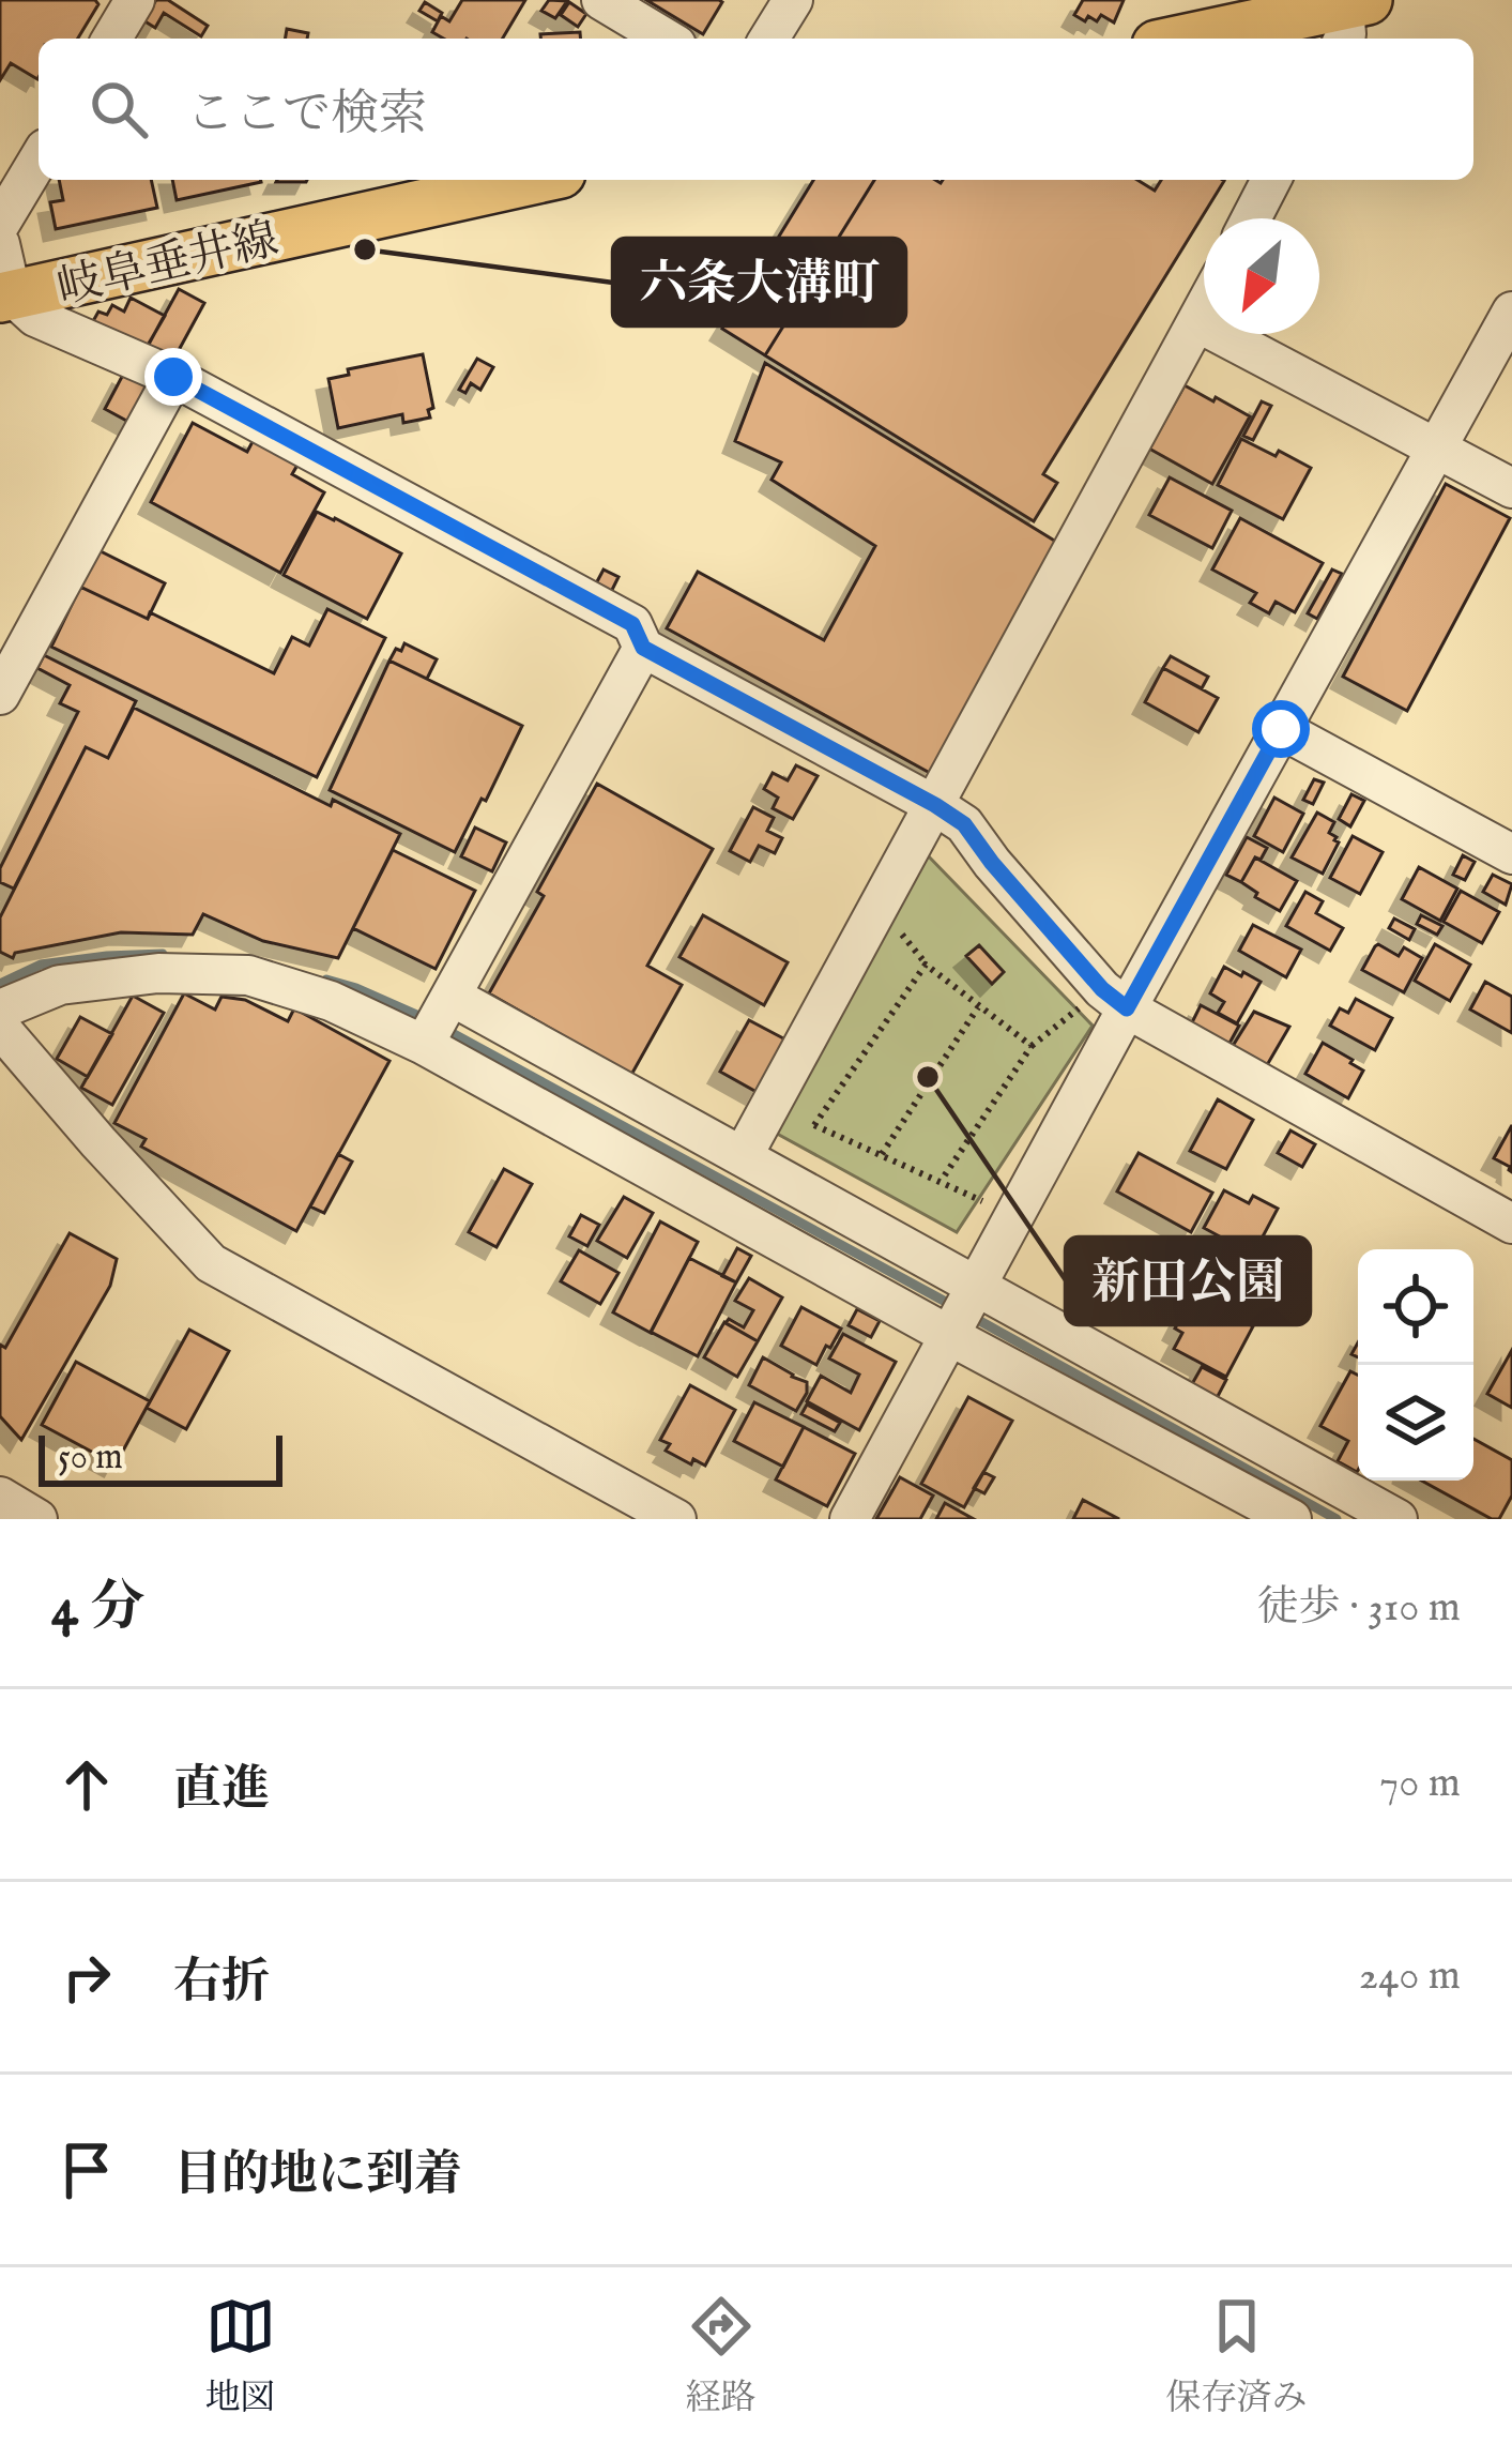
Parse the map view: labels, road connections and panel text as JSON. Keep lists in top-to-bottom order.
{
  "streets": {
    "main road": ["岐阜垂井線"]
  },
  "places": ["六条大溝町", "新田公園"],
  "scale_bar": "50 m",
  "north": "bottom left",
  "page": {
    "search": "ここで検索",
    "scale": "50 m",
    "heading": ["4 分", "徒歩 · 310 m"],
    "list": [
      ["直進", "70 m"],
      ["右折", "240 m"],
      "目的地に到着"
    ],
    "nav": ["地図", "経路", "保存済み"]
  }
}
